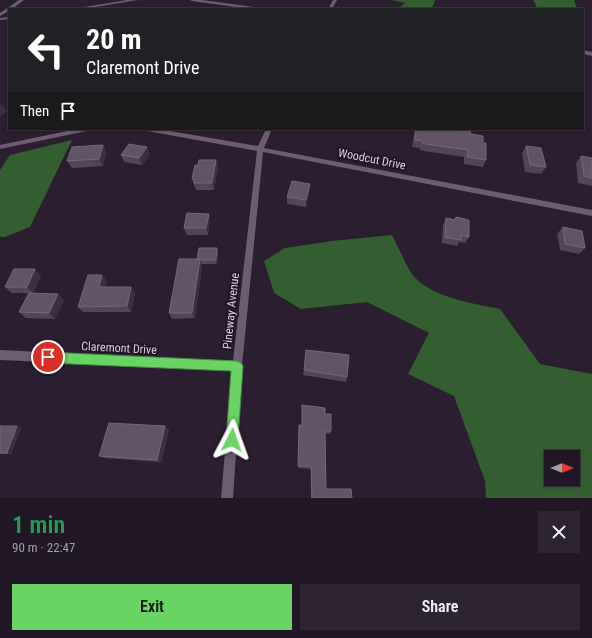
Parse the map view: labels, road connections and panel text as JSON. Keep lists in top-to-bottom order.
{
  "streets": {
    "street": ["Woodcut Drive", "Pineway Avenue", "Claremont Drive"]
  },
  "crossings": [
    ["Woodcut Drive", "Pineway Avenue"],
    ["Pineway Avenue", "Claremont Drive"]
  ],
  "north": "right",
  "page": {
    "turn": ["20 m", "Claremont Drive"],
    "then": "Then",
    "heading": ["1 min", "90 m · 22:47"],
    "buttons": ["Exit", "Share"]
  }
}
